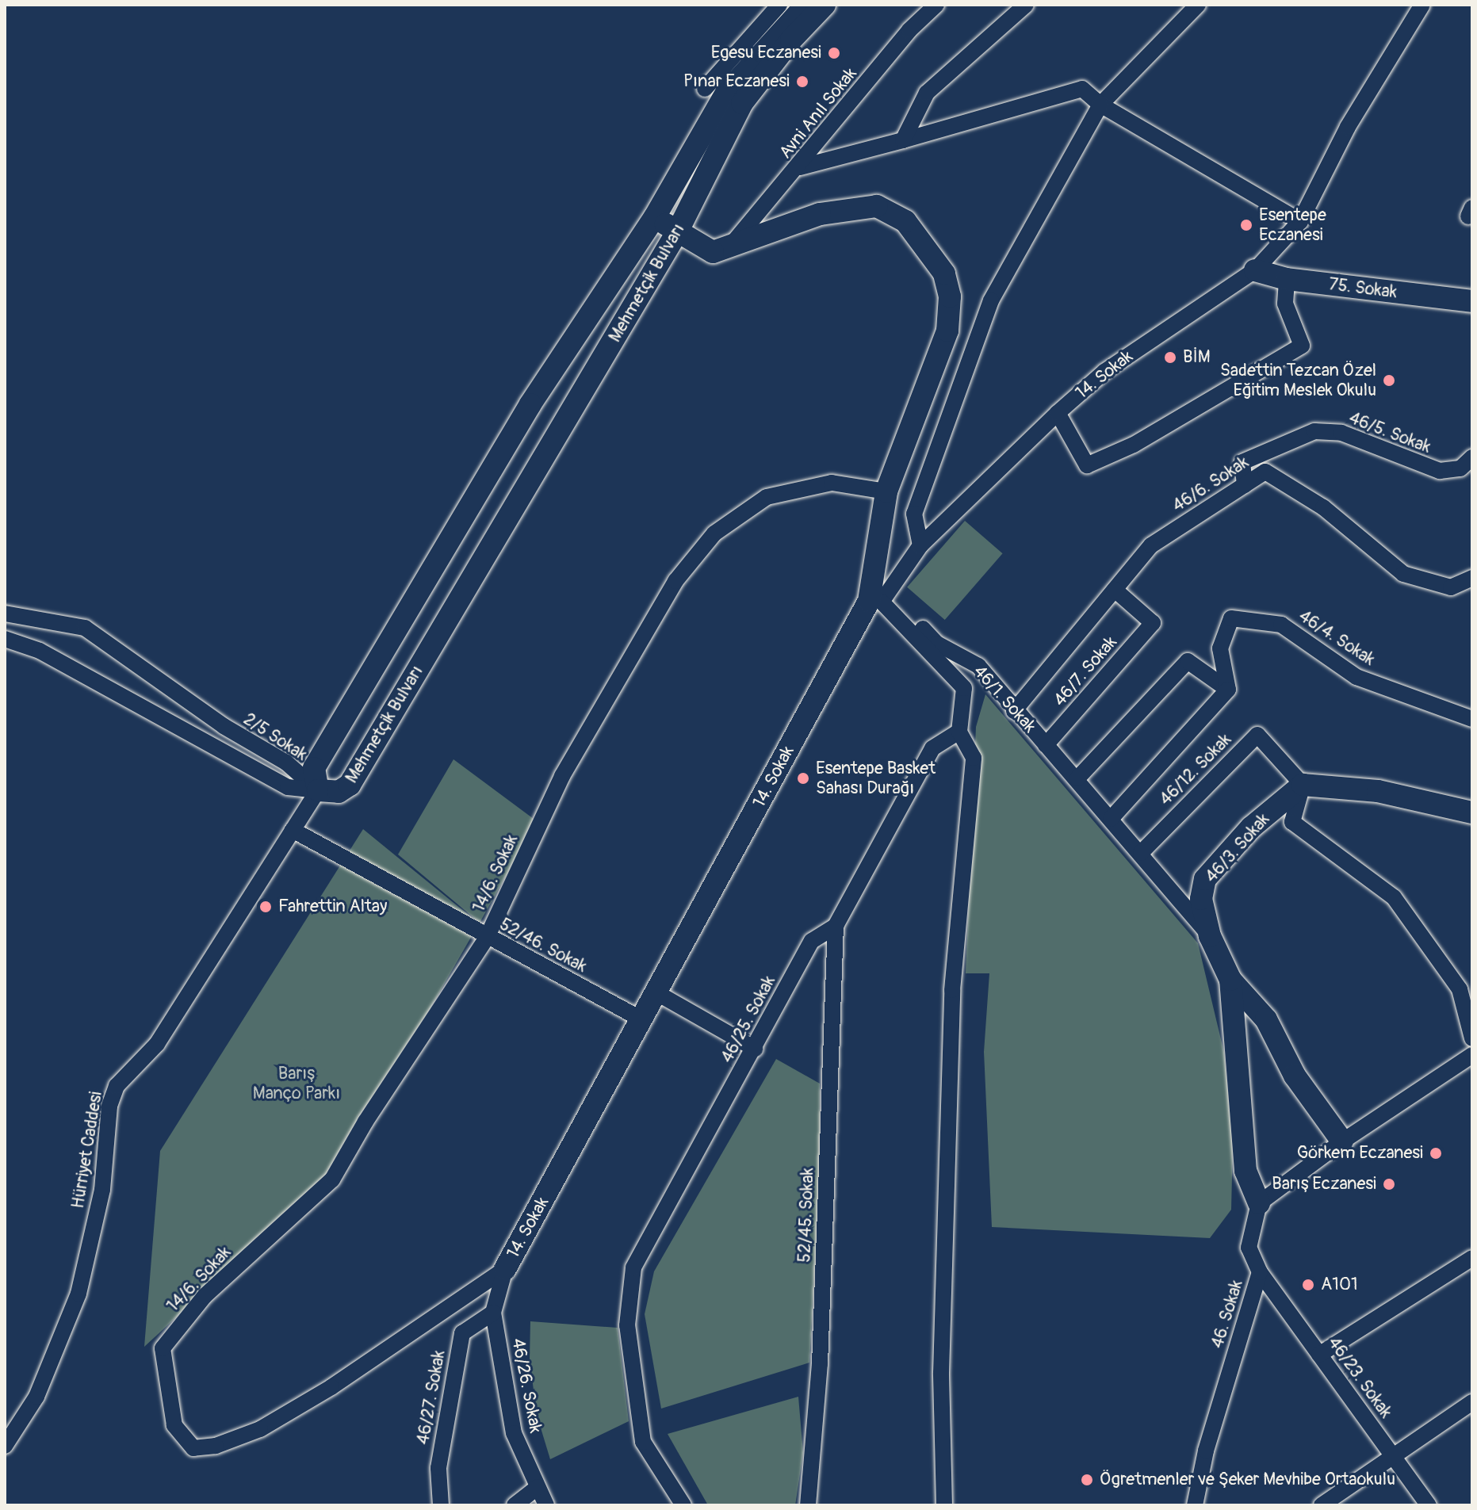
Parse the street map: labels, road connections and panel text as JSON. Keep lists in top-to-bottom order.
{
  "streets": {
    "street": [
      "Avni Anıl Sokak",
      "Mehmetçik Bulvarı",
      "75. Sokak",
      "14. Sokak",
      "46/5. Sokak",
      "46/6. Sokak",
      "46/4. Sokak",
      "46/7. Sokak",
      "46/1. Sokak",
      "2/5 Sokak",
      "46/12. Sokak",
      "46/3. Sokak",
      "14/6. Sokak",
      "52/46. Sokak",
      "46/25. Sokak",
      "Hürriyet Caddesi",
      "52/45. Sokak",
      "46. Sokak",
      "46/23. Sokak",
      "46/26. Sokak",
      "46/27. Sokak"
    ]
  },
  "crossings": [
    ["Mehmetçik Bulvarı", "2/5 Sokak"],
    ["Mehmetçik Bulvarı", "Hürriyet Caddesi"],
    ["75. Sokak", "14. Sokak"],
    ["14. Sokak", "46/1. Sokak"],
    ["14. Sokak", "14/6. Sokak"],
    ["14. Sokak", "52/46. Sokak"],
    ["14. Sokak", "46/26. Sokak"],
    ["46/5. Sokak", "46/6. Sokak"],
    ["46/6. Sokak", "46/7. Sokak"],
    ["46/6. Sokak", "46/1. Sokak"],
    ["46/7. Sokak", "46/1. Sokak"],
    ["46/1. Sokak", "46/12. Sokak"],
    ["46/1. Sokak", "46/3. Sokak"],
    ["2/5 Sokak", "Hürriyet Caddesi"],
    ["46/12. Sokak", "46/3. Sokak"],
    ["46/3. Sokak", "46. Sokak"],
    ["14/6. Sokak", "52/46. Sokak"],
    ["52/46. Sokak", "Hürriyet Caddesi"],
    ["46/25. Sokak", "52/45. Sokak"],
    ["46. Sokak", "46/23. Sokak"],
    ["46/26. Sokak", "46/27. Sokak"]
  ],
  "parks": ["Barış Manço Parkı"],
  "places": [
    "Egesu Eczanesi",
    "Pınar Eczanesi",
    "Esentepe Eczanesi",
    "BİM",
    "Sadettin Tezcan Özel Eğitim Meslek Okulu",
    "Esentepe Basket Sahası Durağı",
    "Fahrettin Altay",
    "Görkem Eczanesi",
    "Barış Eczanesi",
    "A101",
    "Ögretmenler ve Şeker Mevhibe Ortaokulu"
  ]
}
